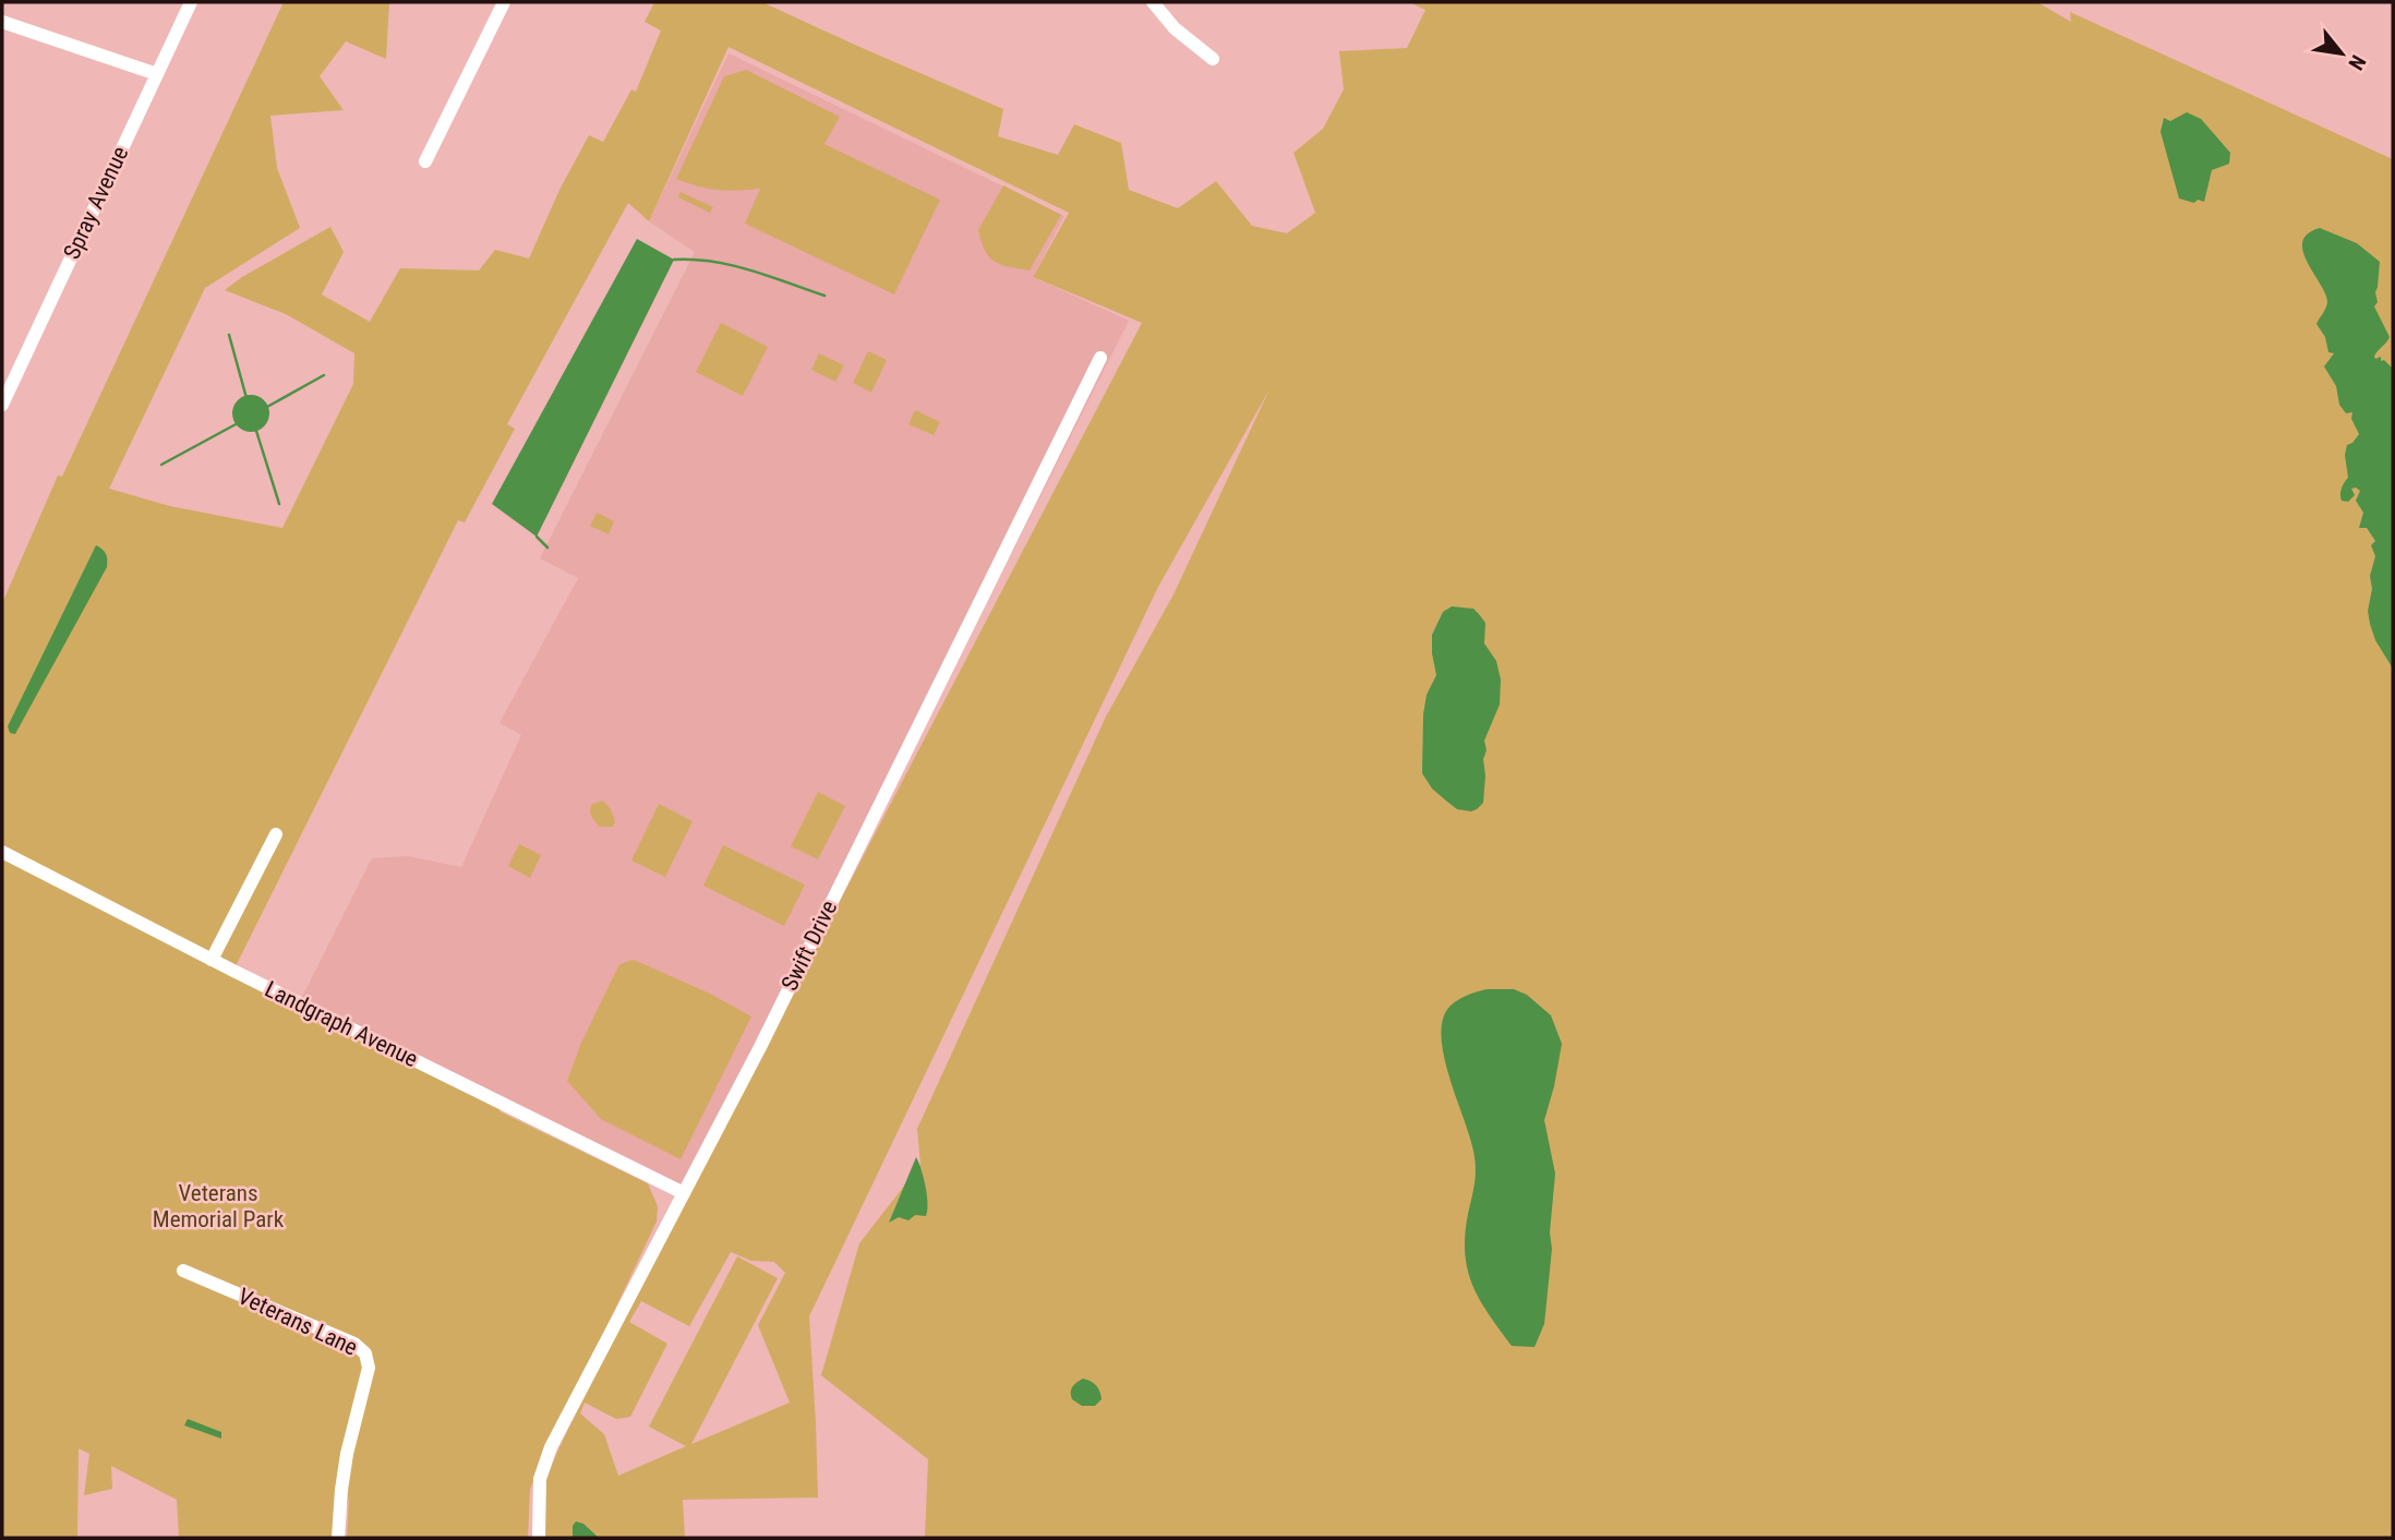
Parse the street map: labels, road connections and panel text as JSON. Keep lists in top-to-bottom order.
{
  "streets": {
    "street": [
      "Spray Avenue",
      "Swift Drive",
      "Landgraph Avenue",
      "Veterans Lane"
    ]
  },
  "crossings": [
    ["Swift Drive", "Landgraph Avenue"]
  ],
  "parks": ["Veterans Memorial Park"],
  "north": "bottom right"
}
